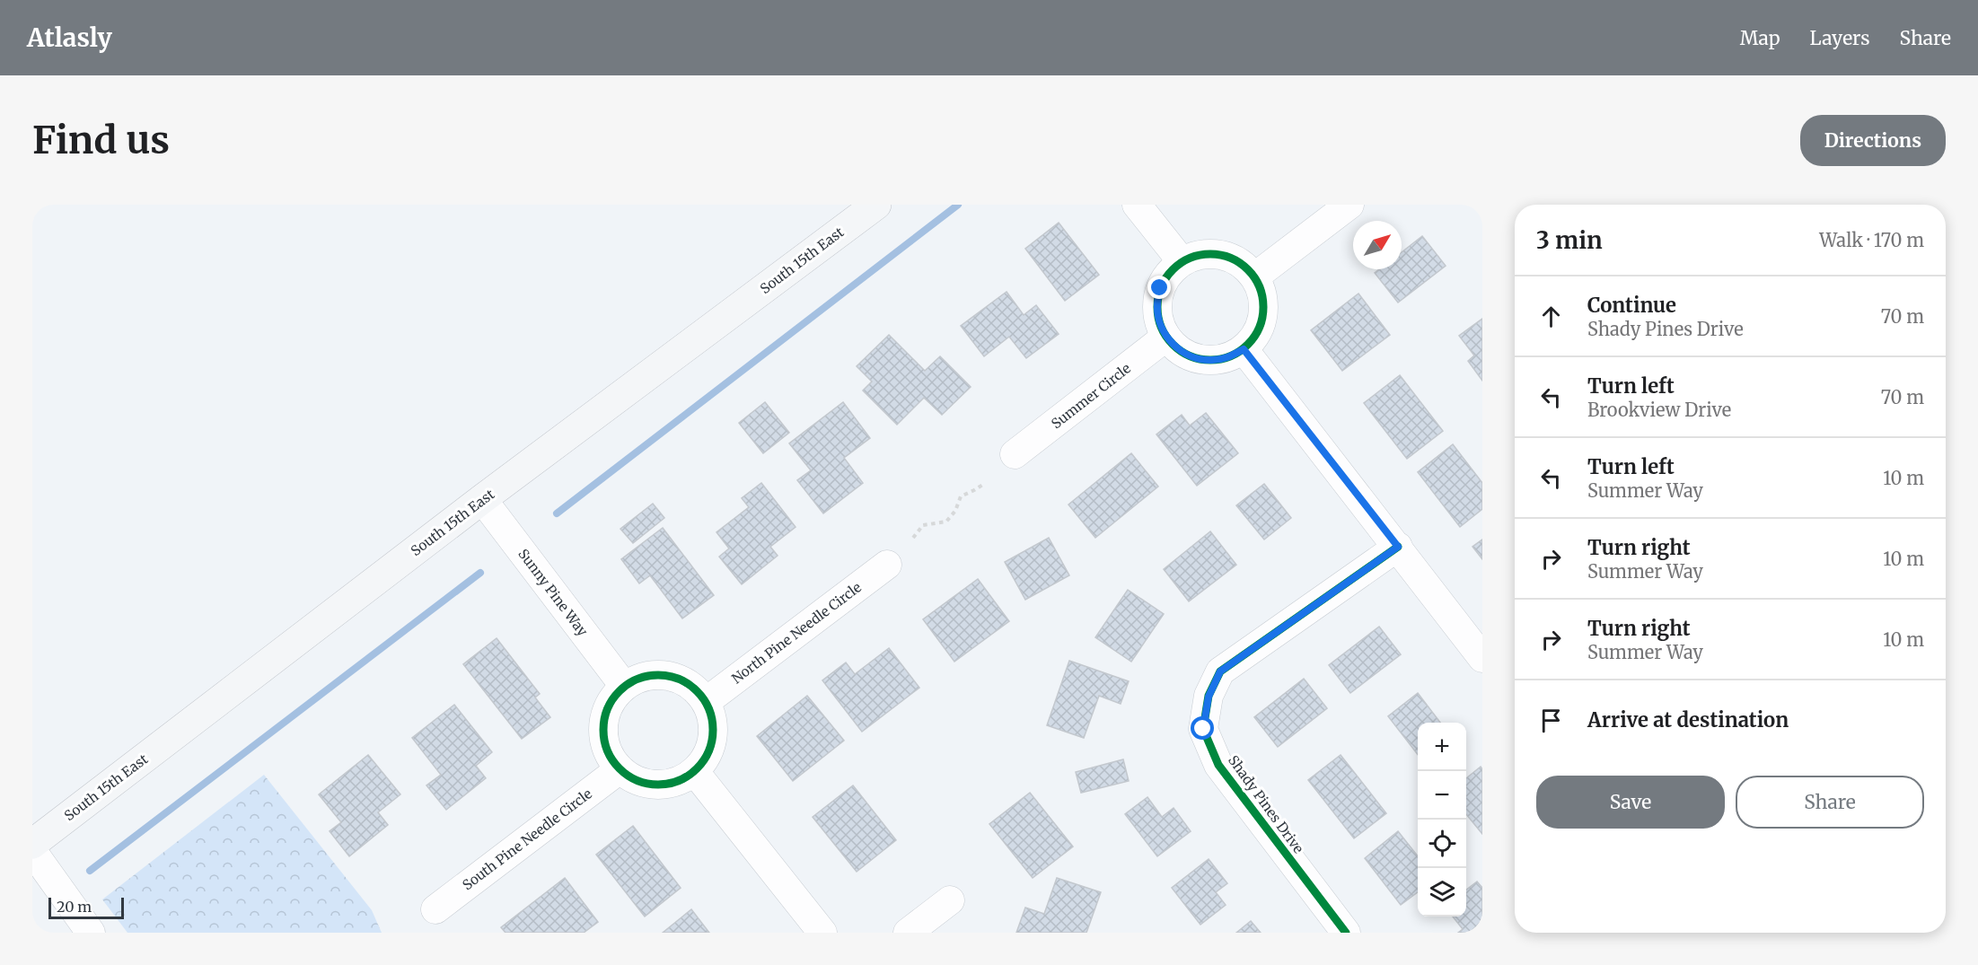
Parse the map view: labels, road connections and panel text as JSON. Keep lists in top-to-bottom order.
{
  "streets": {
    "main road": ["South 15th East"],
    "street": [
      "Summer Circle",
      "Sunny Pine Way",
      "North Pine Needle Circle",
      "Shady Pines Drive",
      "South Pine Needle Circle"
    ]
  },
  "crossings": [
    ["South 15th East", "Sunny Pine Way"],
    ["Sunny Pine Way", "North Pine Needle Circle"],
    ["Sunny Pine Way", "South Pine Needle Circle"],
    ["North Pine Needle Circle", "South Pine Needle Circle"]
  ],
  "scale_bar": "20 m",
  "north": "top right",
  "page": {
    "header": "Atlasly",
    "nav": ["Map", "Layers", "Share"],
    "buttons": [
      "Directions",
      ["Save", "Share"]
    ],
    "title": "Find us",
    "heading": ["3 min", "Walk · 170 m"],
    "list": [
      ["Continue", "Shady Pines Drive", "70 m"],
      ["Turn left", "Brookview Drive", "70 m"],
      ["Turn left", "Summer Way", "10 m"],
      ["Turn right", "Summer Way", "10 m"],
      ["Turn right", "Summer Way", "10 m"],
      "Arrive at destination"
    ],
    "map_buttons": ["+", "−"],
    "scale": "20 m"
  }
}
